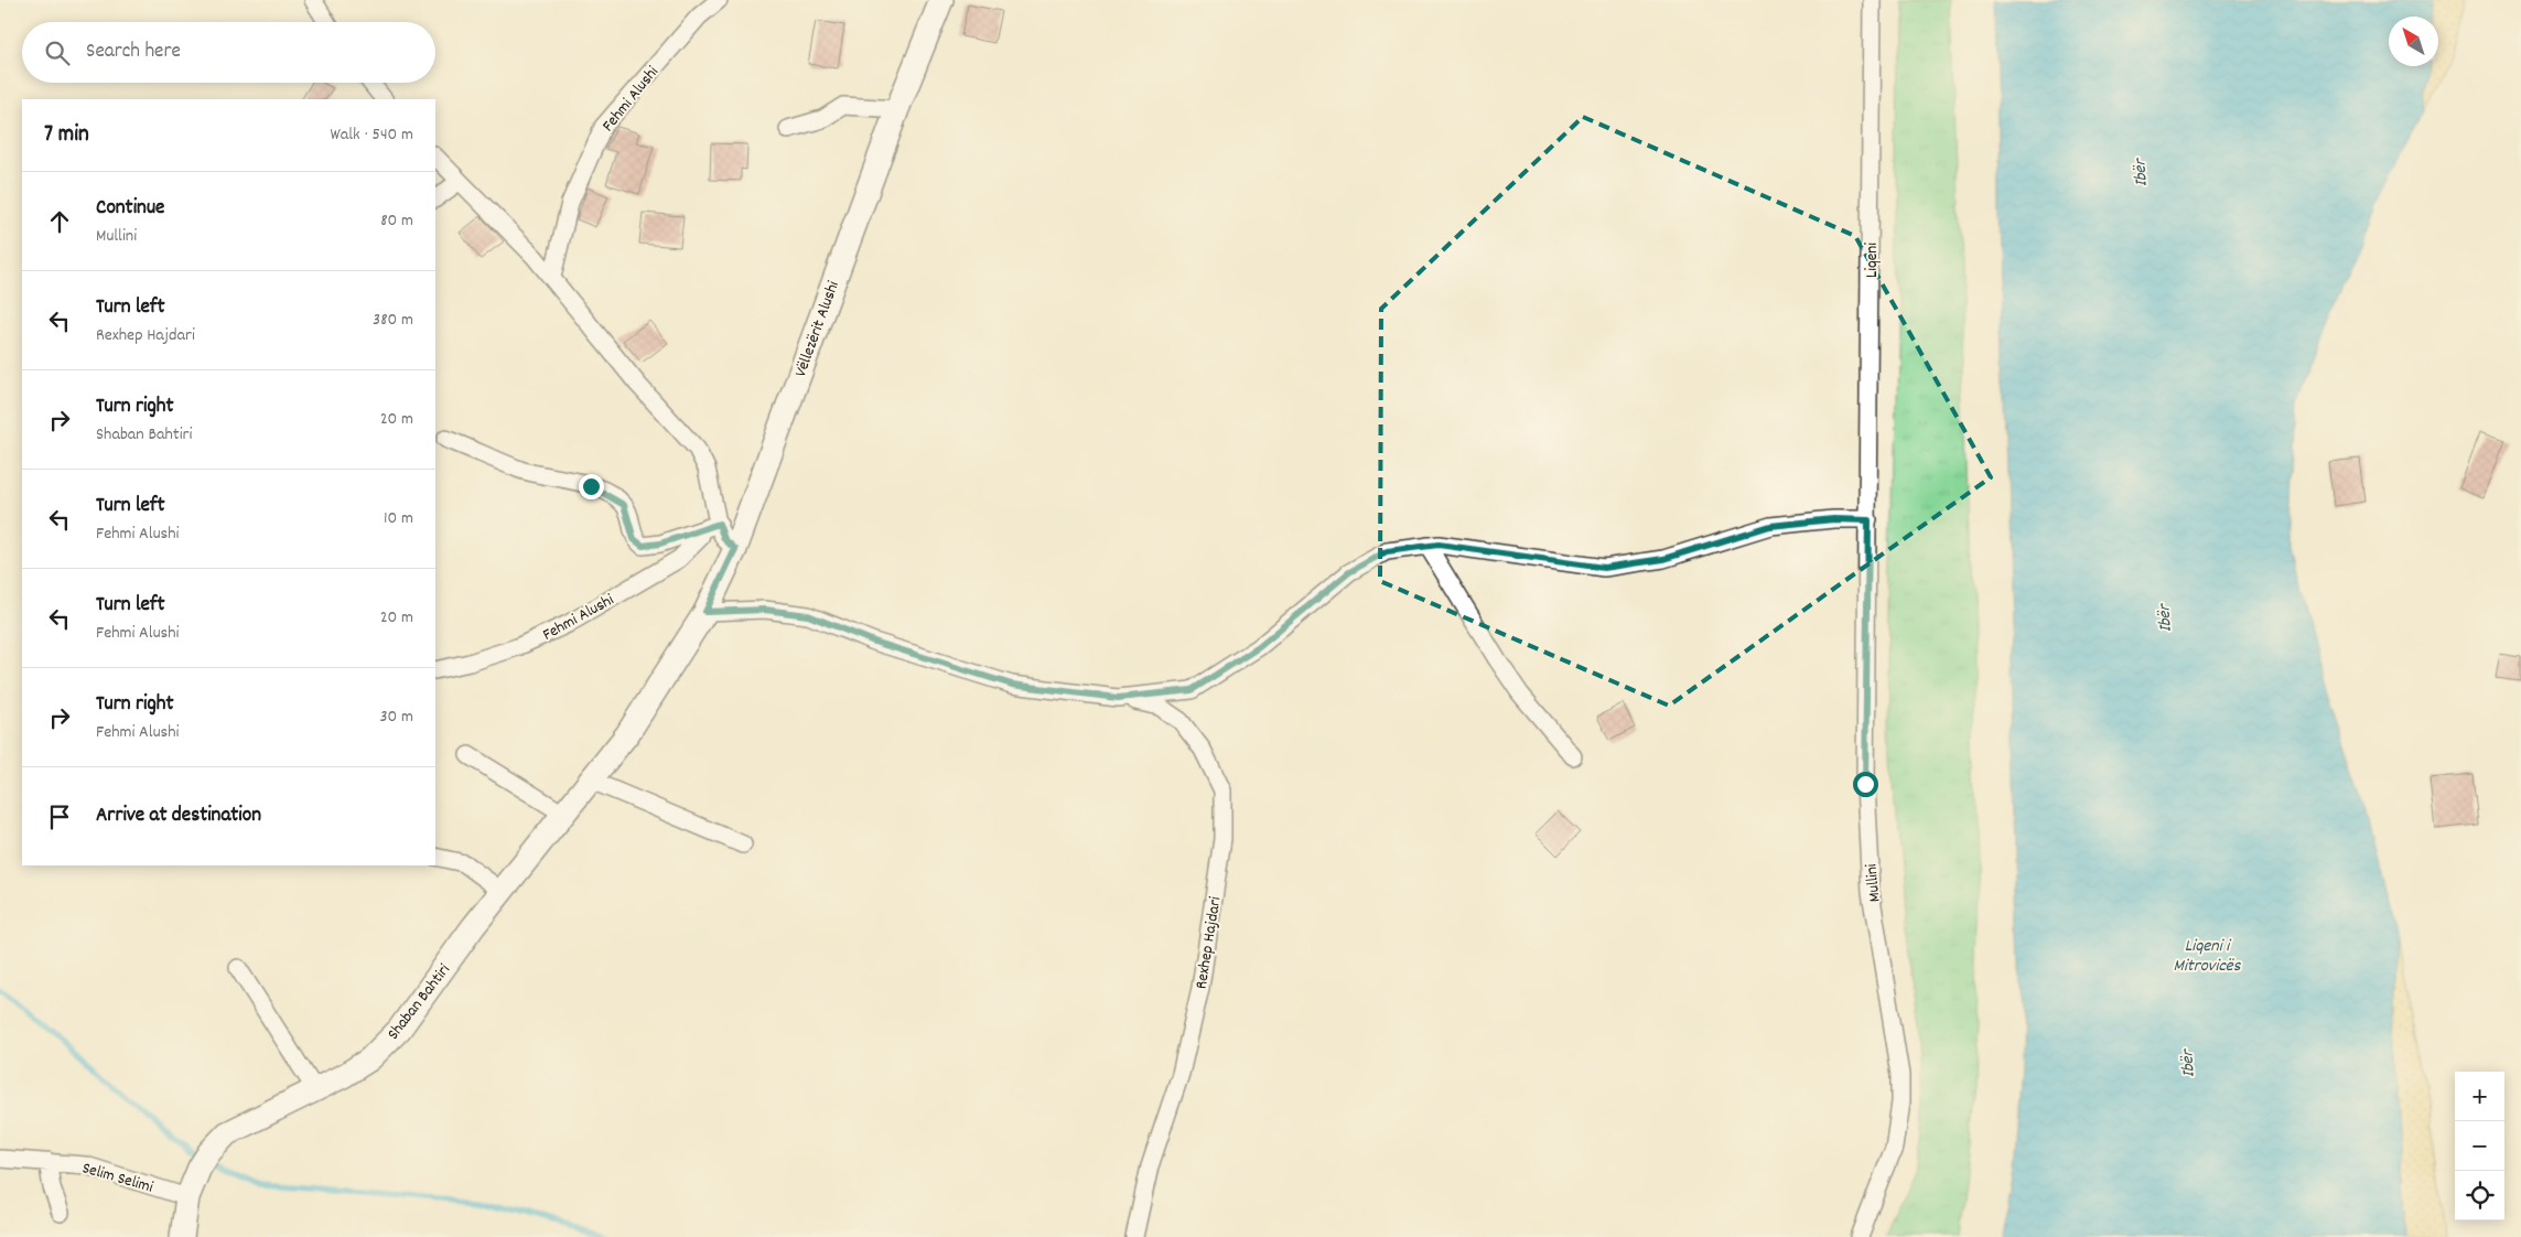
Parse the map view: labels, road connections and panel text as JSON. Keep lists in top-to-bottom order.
{
  "streets": {
    "main road": ["Vëllezërit Alushi", "Shaban Bahtiri"],
    "street": [
      "Fehmi Alushi",
      "Liqeni",
      "Mullini",
      "Rexhep Hajdari",
      "Selim Selimi"
    ]
  },
  "crossings": [
    ["Liqeni", "Mullini"],
    ["Liqeni", "Rexhep Hajdari"],
    ["Vëllezërit Alushi", "Shaban Bahtiri"],
    ["Mullini", "Rexhep Hajdari"],
    ["Rexhep Hajdari", "Shaban Bahtiri"],
    ["Shaban Bahtiri", "Selim Selimi"]
  ],
  "water": ["Ibër", "Liqeni i Mitrovicës"],
  "north": "top left",
  "page": {
    "search": "Search here",
    "heading": ["7 min", "Walk · 540 m"],
    "list": [
      ["Continue", "Mullini", "80 m"],
      ["Turn left", "Rexhep Hajdari", "380 m"],
      ["Turn right", "Shaban Bahtiri", "20 m"],
      ["Turn left", "Fehmi Alushi", "10 m"],
      ["Turn left", "Fehmi Alushi", "20 m"],
      ["Turn right", "Fehmi Alushi", "30 m"],
      "Arrive at destination"
    ],
    "map_buttons": ["+", "−"]
  }
}
